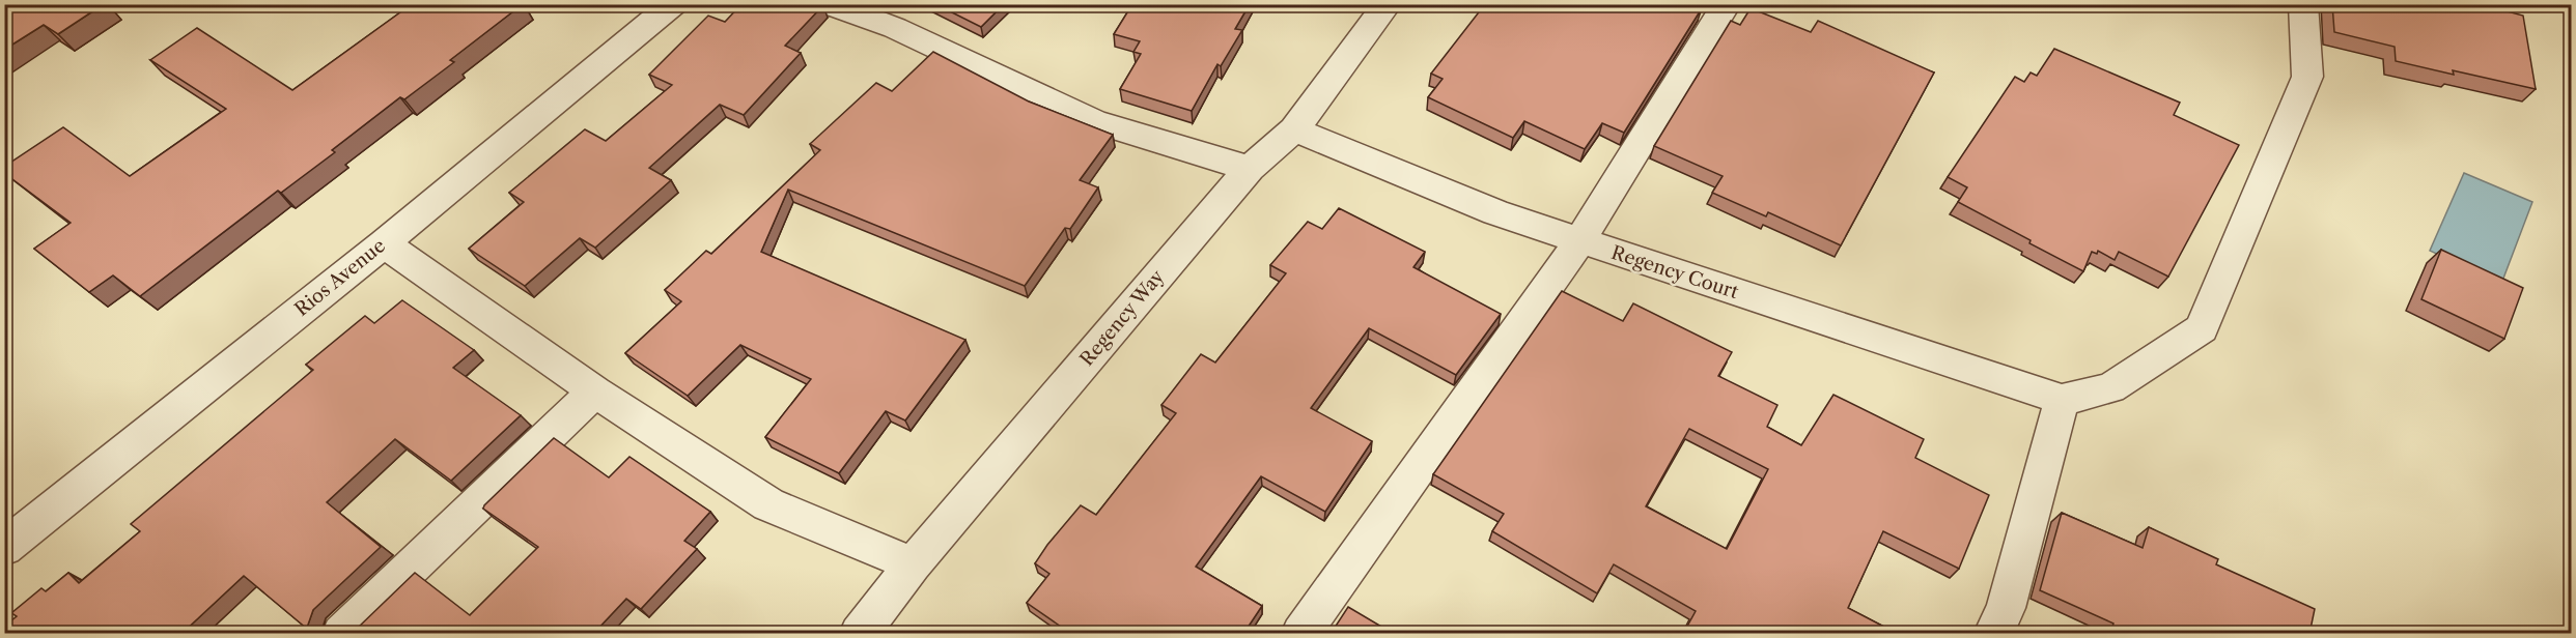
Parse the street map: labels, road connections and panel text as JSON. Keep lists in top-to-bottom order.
{
  "streets": {
    "street": ["Regency Court", "Rios Avenue", "Regency Way"]
  },
  "crossings": [
    ["Regency Court", "Regency Way"]
  ]
}
